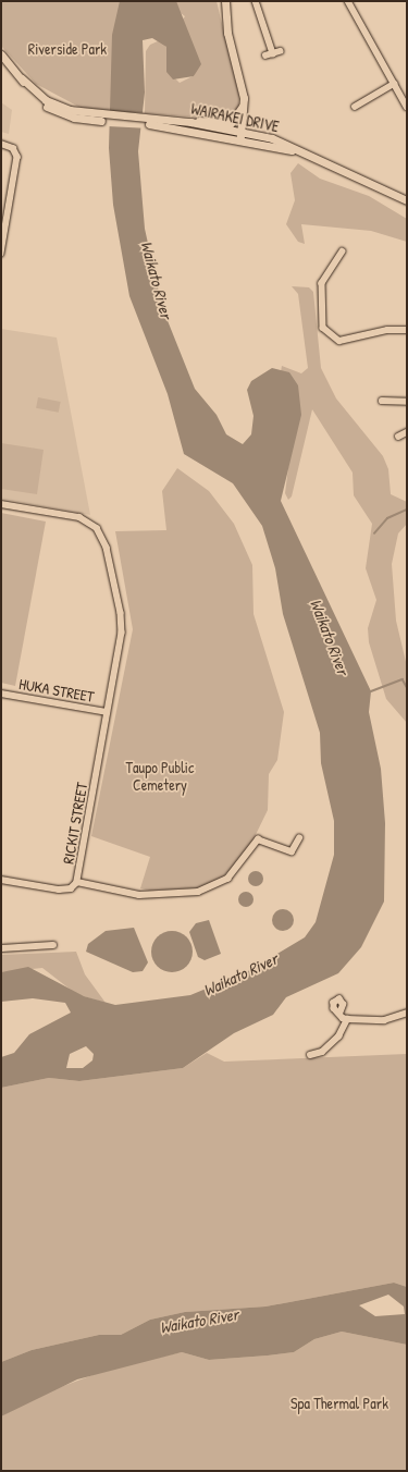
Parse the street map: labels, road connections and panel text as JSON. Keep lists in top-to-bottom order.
{
  "streets": {
    "main road": ["WAIRAKEI DRIVE"],
    "street": ["HUKA STREET", "RICKIT STREET"]
  },
  "crossings": [
    ["HUKA STREET", "RICKIT STREET"]
  ],
  "water": ["Waikato River"],
  "parks": ["Riverside Park", "Taupo Public Cemetery", "Spa Thermal Park"]
}
